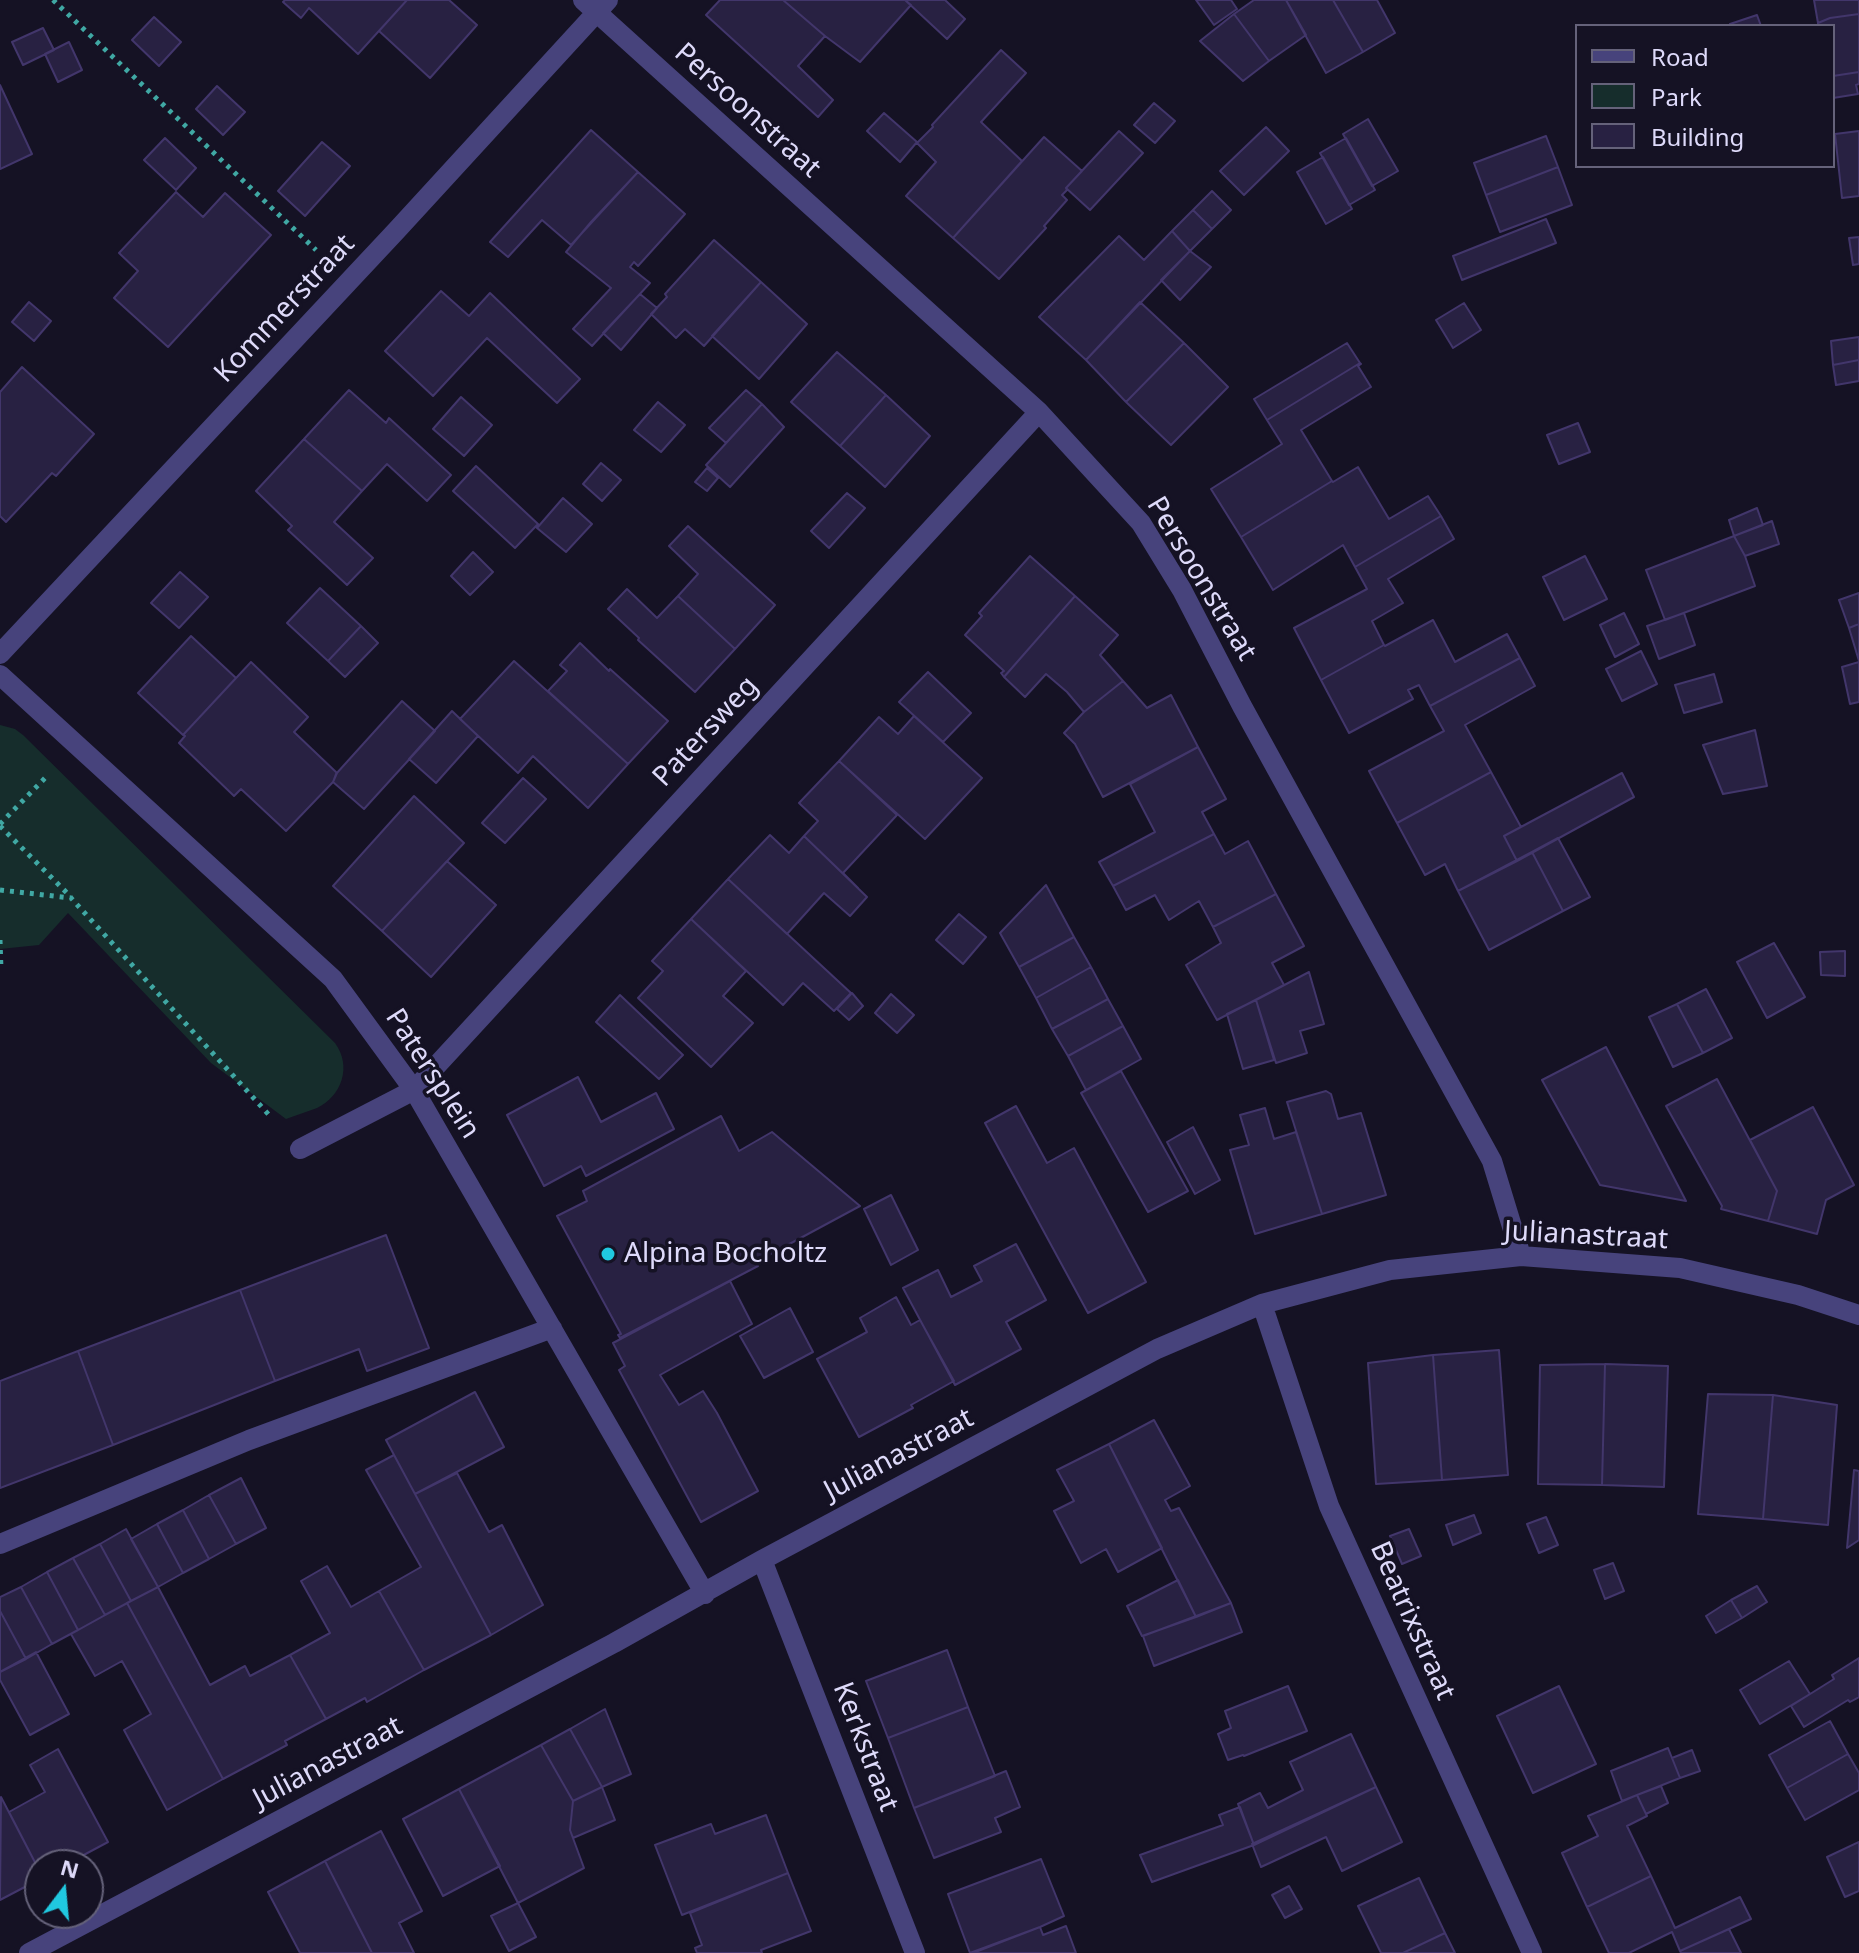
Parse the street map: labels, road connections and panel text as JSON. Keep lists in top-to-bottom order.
{
  "streets": {
    "street": [
      "Persoonstraat",
      "Kommerstraat",
      "Patersweg",
      "Patersplein",
      "Julianastraat",
      "Beatrixstraat",
      "Kerkstraat"
    ]
  },
  "crossings": [
    ["Persoonstraat", "Kommerstraat"],
    ["Persoonstraat", "Patersweg"],
    ["Persoonstraat", "Julianastraat"],
    ["Patersweg", "Patersplein"],
    ["Patersplein", "Julianastraat"],
    ["Julianastraat", "Beatrixstraat"],
    ["Julianastraat", "Kerkstraat"]
  ],
  "places": ["Alpina Bocholtz"],
  "legend": ["Road", "Park", "Building"],
  "north": "top"
}
